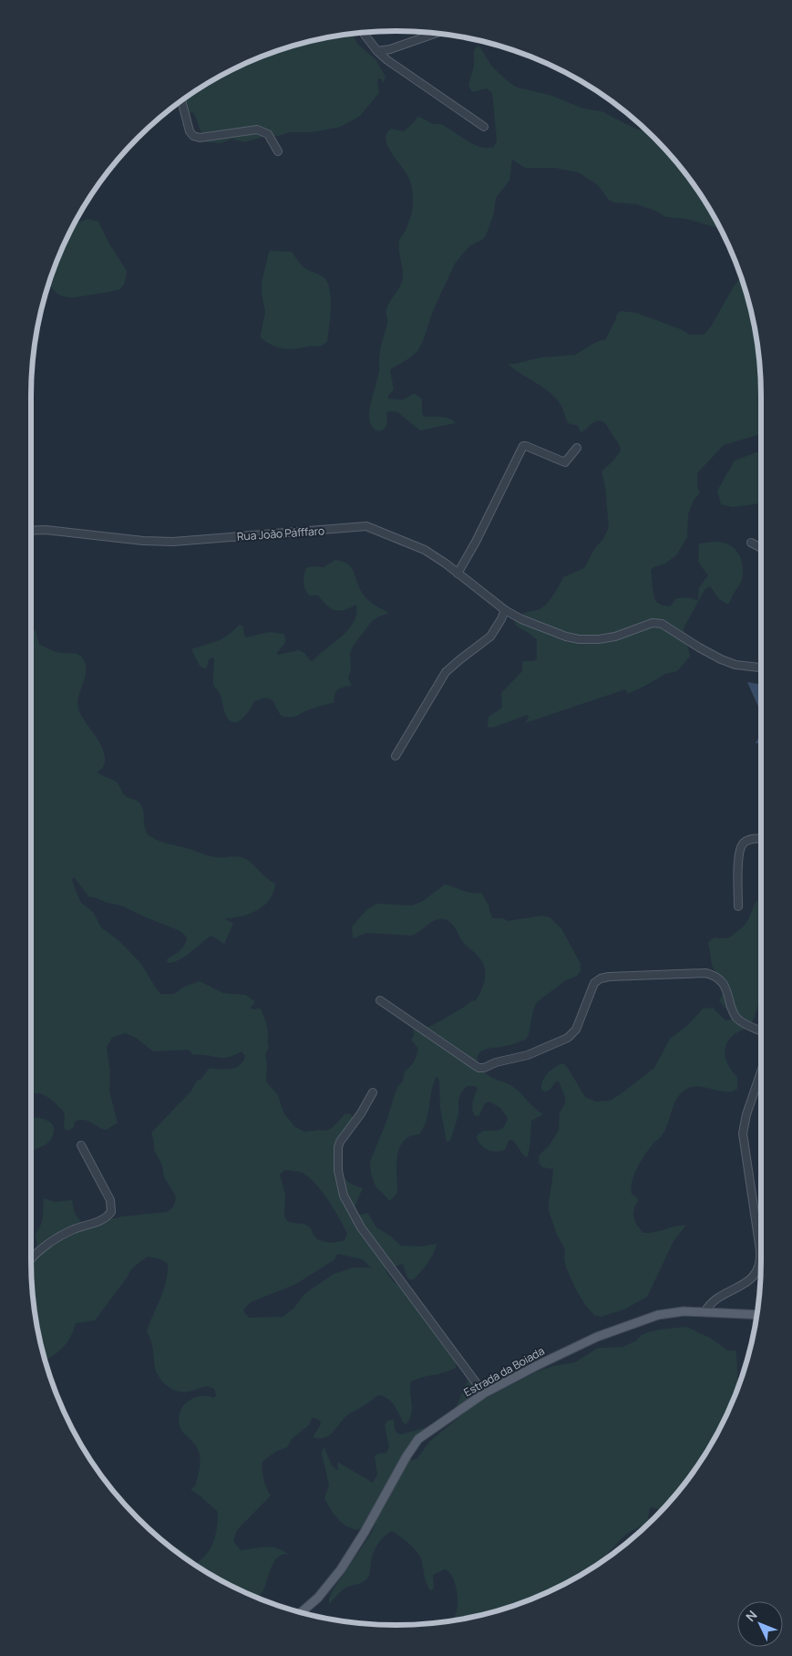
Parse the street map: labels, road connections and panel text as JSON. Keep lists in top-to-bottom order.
{
  "streets": {
    "main road": ["Estrada da Boiada"],
    "street": ["Rua João Páfffaro"]
  },
  "north": "top left"
}
